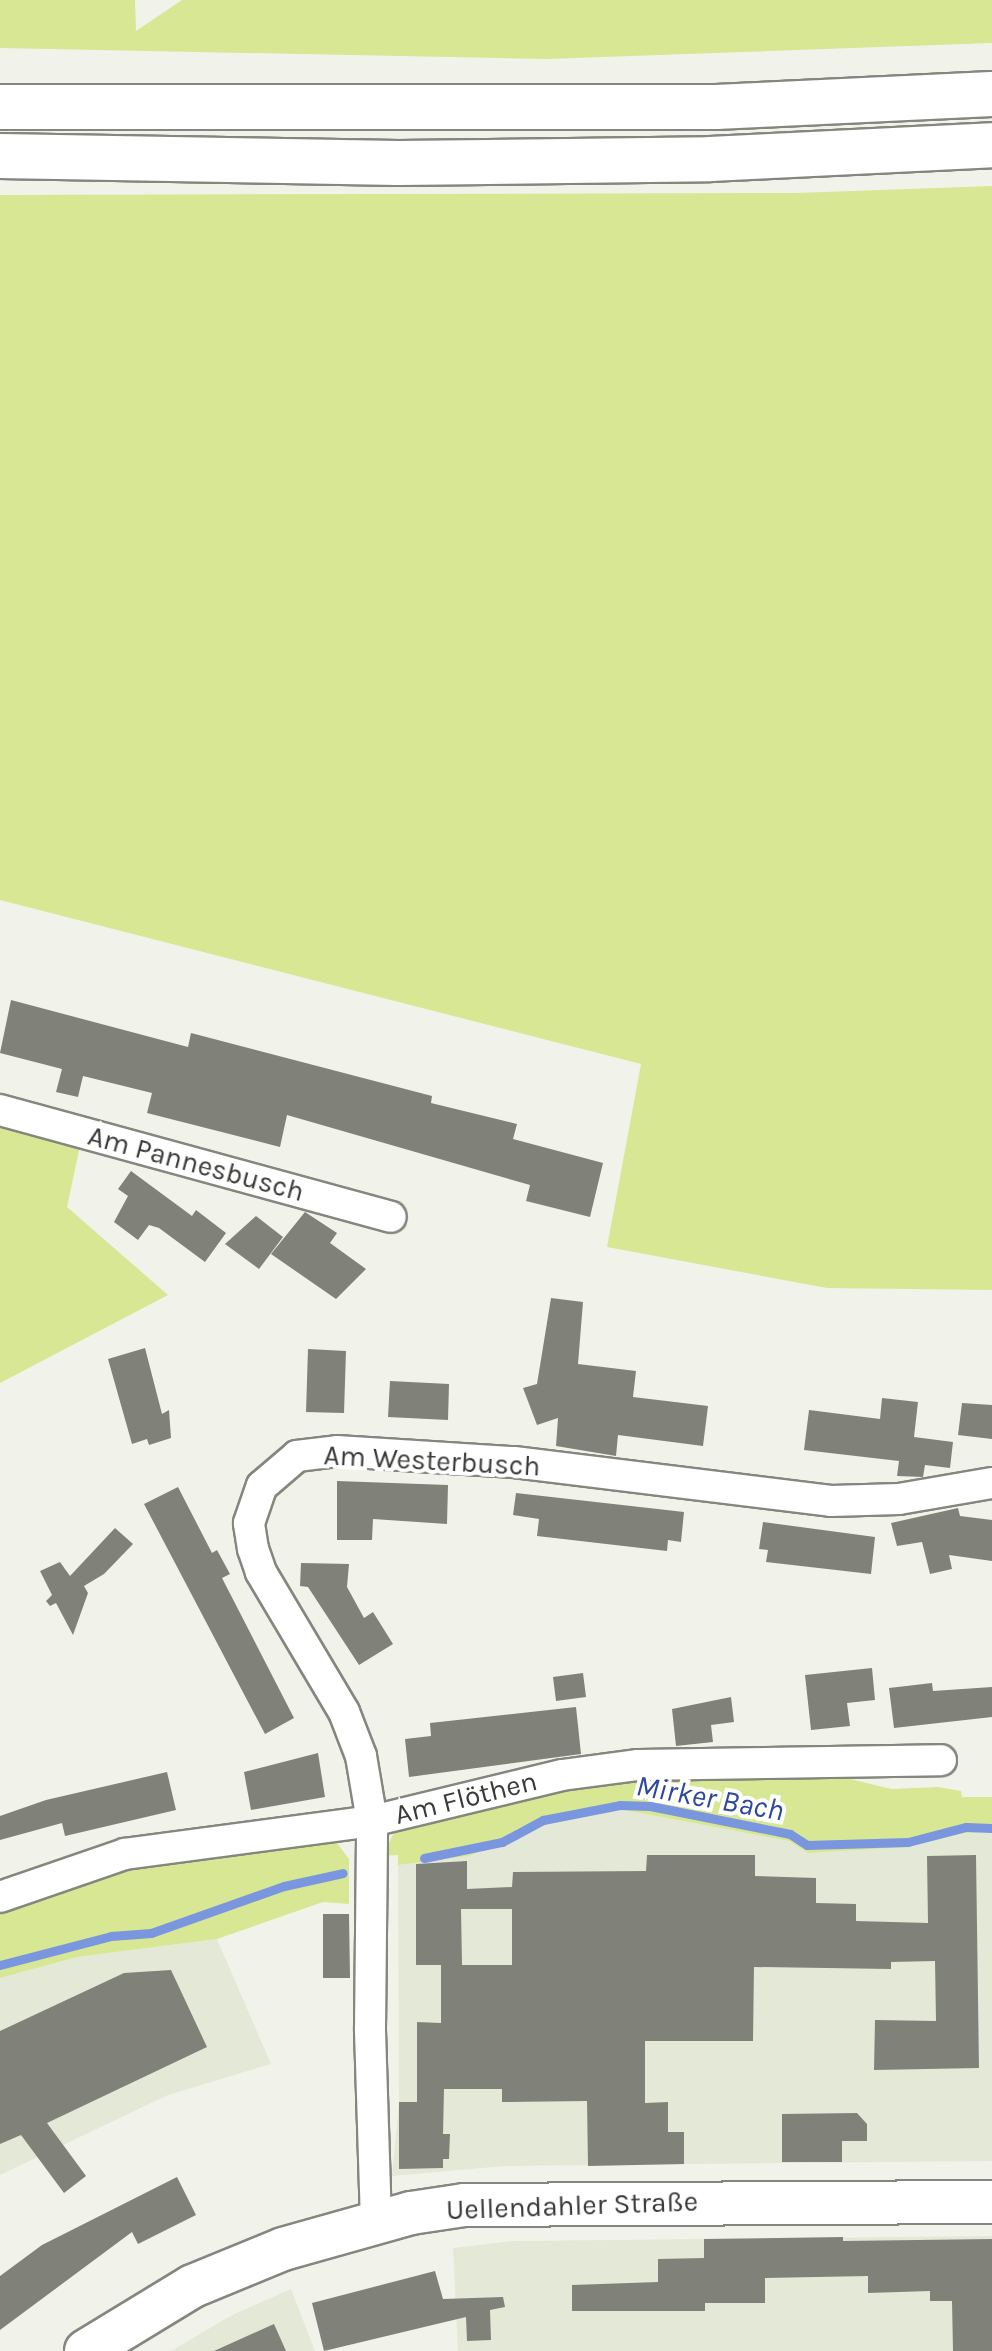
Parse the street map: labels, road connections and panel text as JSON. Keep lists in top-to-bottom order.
{
  "streets": {
    "main road": ["Uellendahler Straße"],
    "street": ["Am Pannesbusch", "Am Westerbusch", "Am Flöthen"]
  },
  "crossings": [
    ["Am Westerbusch", "Am Flöthen"],
    ["Am Westerbusch", "Uellendahler Straße"]
  ],
  "water": ["Mirker Bach"]
}
